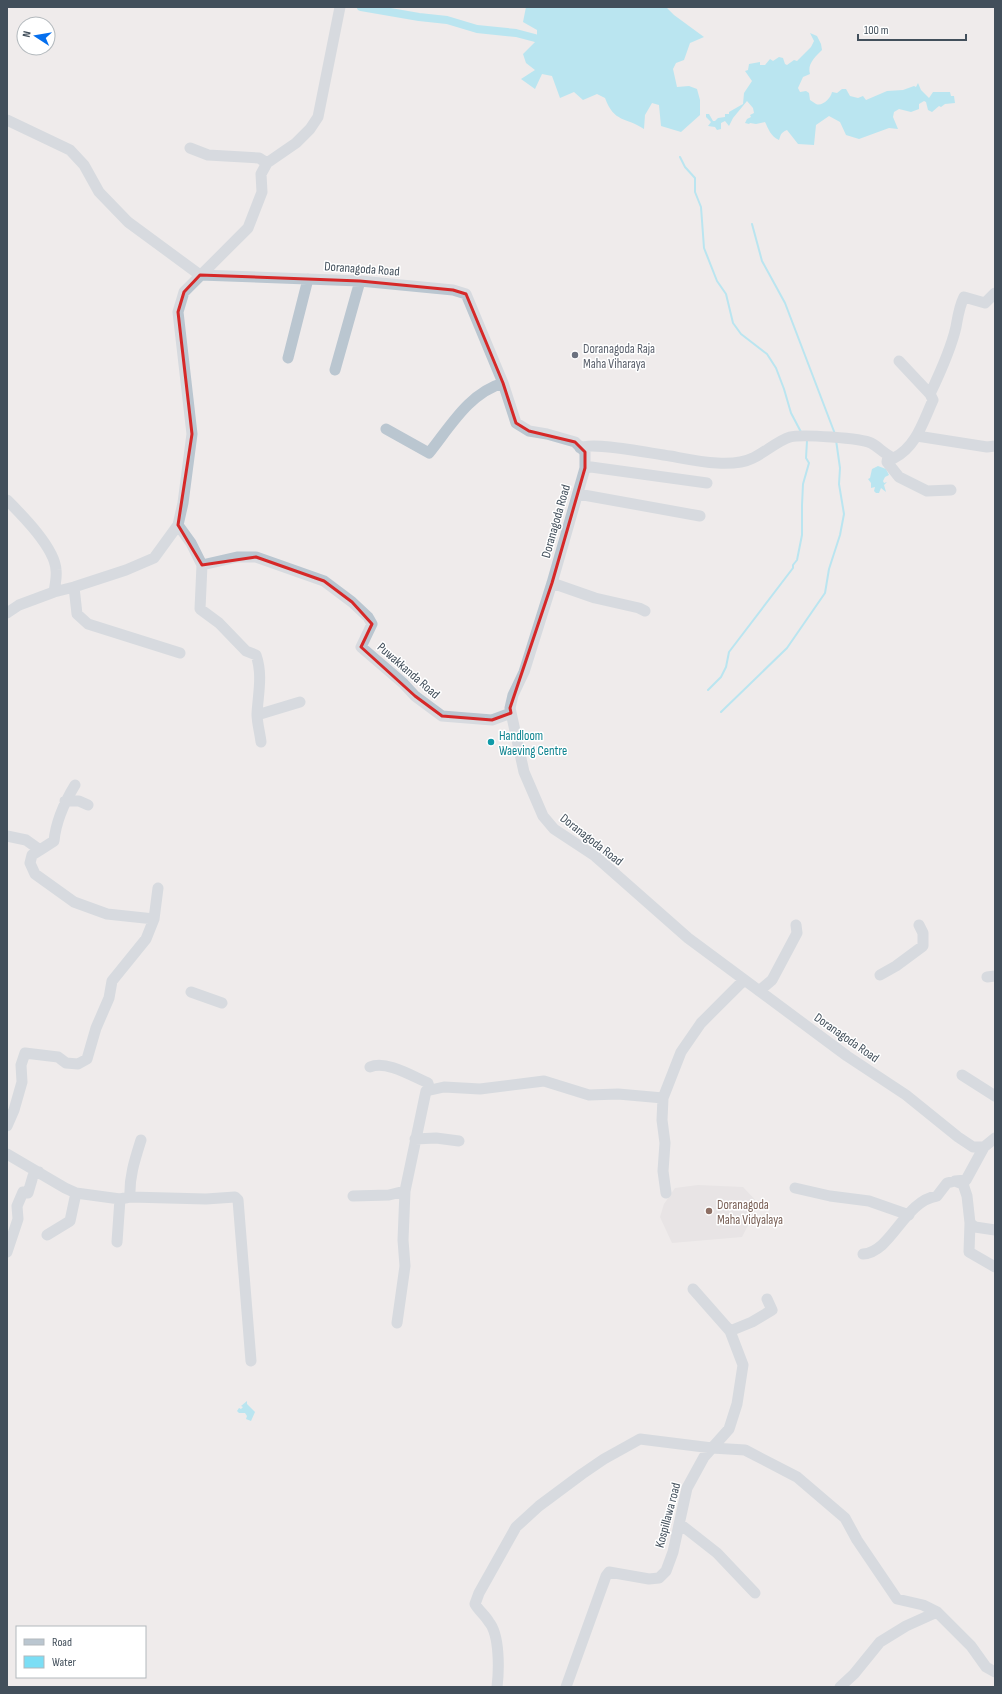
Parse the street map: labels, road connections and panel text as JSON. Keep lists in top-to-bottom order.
{
  "streets": {
    "street": ["Doranagoda Road", "Puwakkanda Road", "Kospillawa road"]
  },
  "crossings": [
    ["Doranagoda Road", "Puwakkanda Road"]
  ],
  "places": ["Doranagoda Raja Maha Viharaya", "Handloom Waeving Centre", "Doranagoda Maha Vidyalaya"],
  "legend": ["Road", "Water"],
  "scale_bar": "100 m",
  "north": "left"
}
